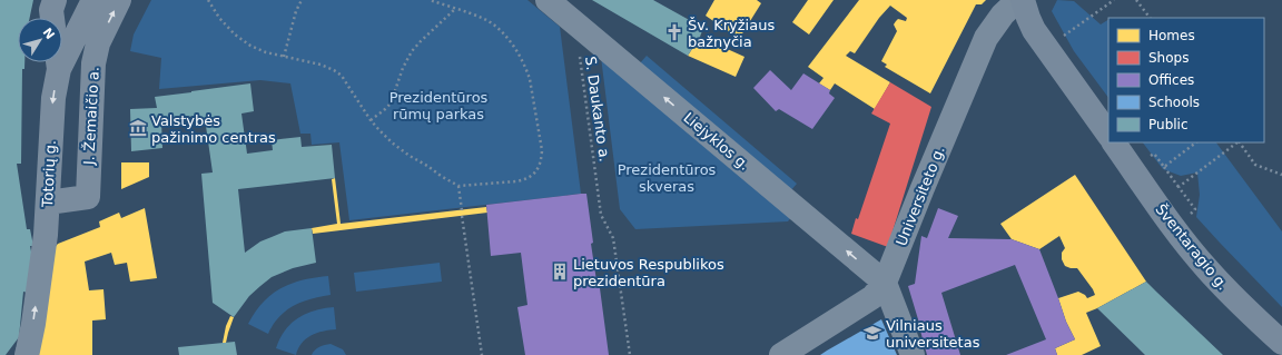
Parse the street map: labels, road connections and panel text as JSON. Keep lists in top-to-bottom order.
{
  "streets": {
    "main road": ["Šventaragio g."],
    "street": [
      "J. Žemaičio a.",
      "Liejyklos g.",
      "Totorių g.",
      "Universiteto g."
    ],
    "path": ["S. Daukanto a."]
  },
  "crossings": [
    ["S. Daukanto a.", "Liejyklos g."],
    ["J. Žemaičio a.", "Totorių g."],
    ["Liejyklos g.", "Universiteto g."]
  ],
  "one_way": ["Liejyklos g."],
  "parks": ["Prezidentūros rūmų parkas", "Prezidentūros skveras"],
  "places": {
    "church": ["Šv. Kryžiaus bažnyčia"],
    "museum": ["Valstybės pažinimo centras"],
    "building": ["Lietuvos Respublikos prezidentūra"],
    "school or university": ["Vilniaus universitetas"]
  },
  "legend": [
    "Homes",
    "Shops",
    "Offices",
    "Schools",
    "Public"
  ],
  "north": "top right"
}
